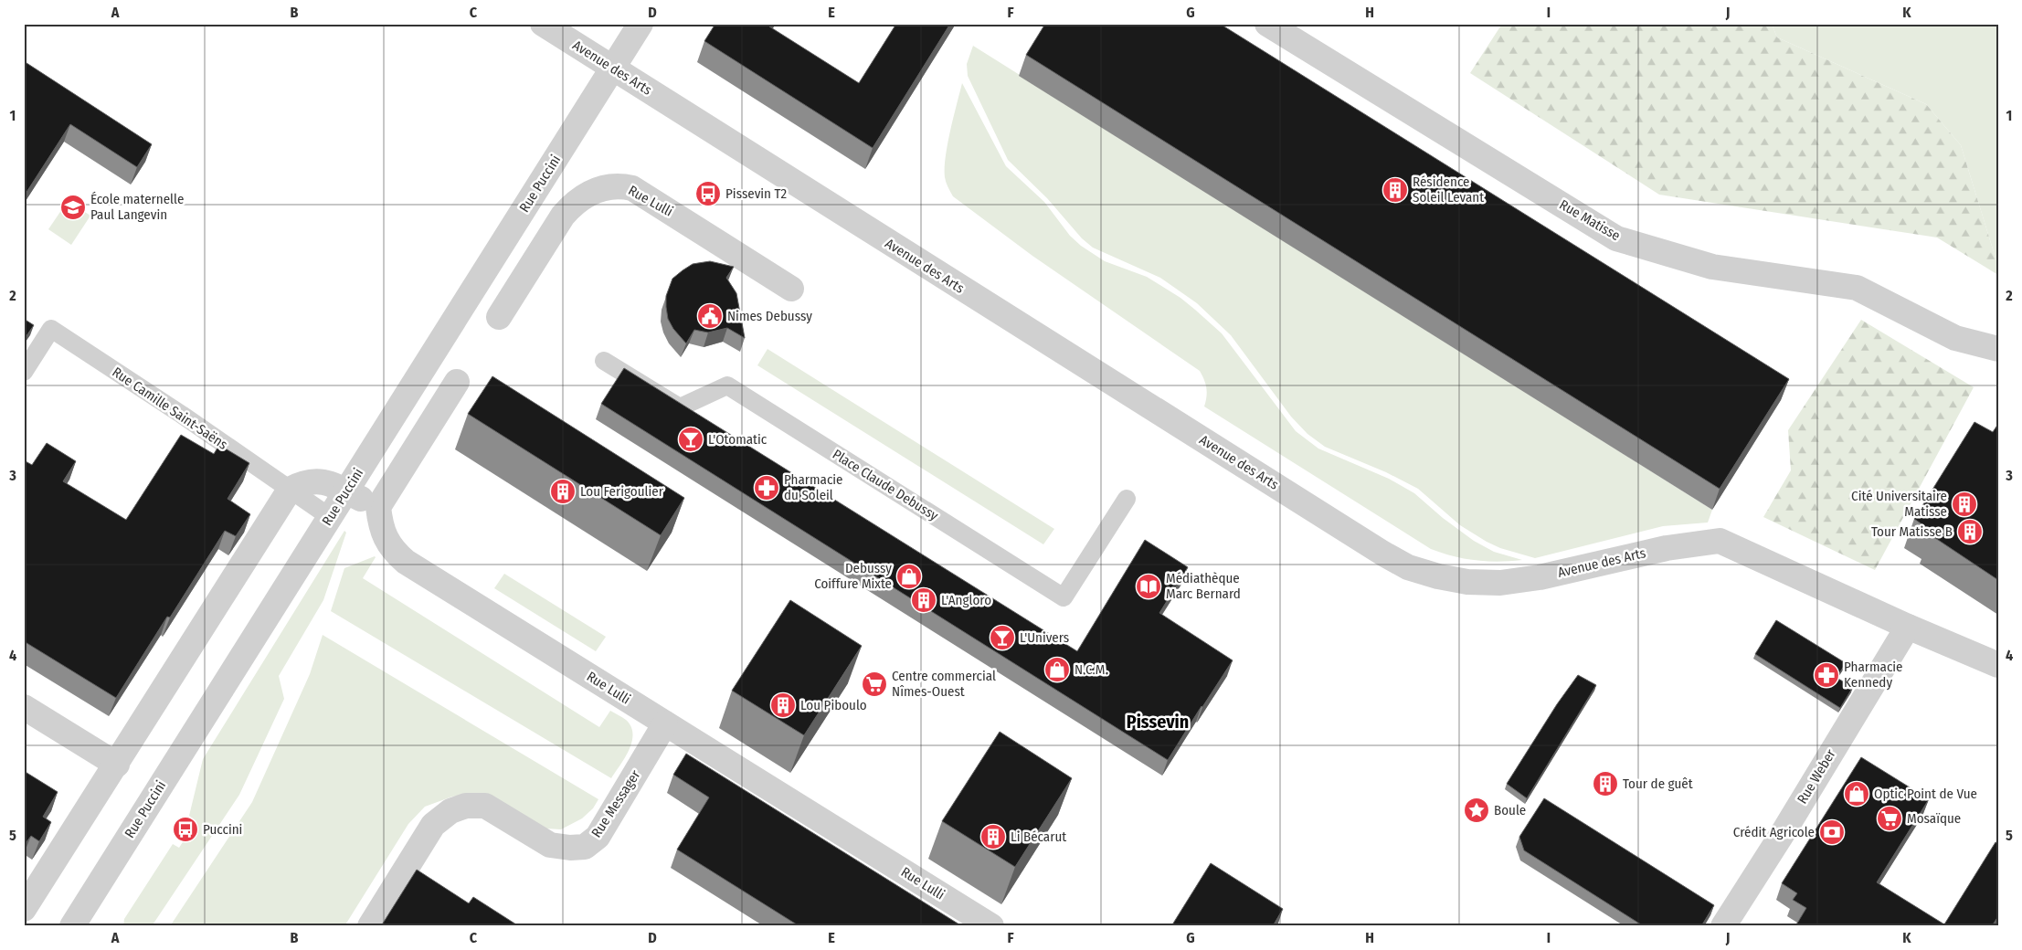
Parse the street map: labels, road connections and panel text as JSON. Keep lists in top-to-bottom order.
{
  "streets": {
    "street": [
      "Avenue des Arts",
      "Rue Puccini",
      "Rue Lulli",
      "Rue Matisse",
      "Rue Camille Saint-Saëns",
      "Place Claude Debussy",
      "Rue Weber",
      "Rue Messager"
    ]
  },
  "crossings": [
    ["Avenue des Arts", "Rue Puccini"],
    ["Avenue des Arts", "Rue Weber"],
    ["Rue Puccini", "Rue Camille Saint-Saëns"],
    ["Rue Lulli", "Rue Messager"]
  ],
  "districts": ["Pissevin"],
  "places": {
    "building": [
      "Résidence Soleil Levant",
      "Lou Ferigoulier",
      "Cité Universitaire Matisse",
      "Tour Matisse B",
      "L'Angloro",
      "Lou Piboulo",
      "Tour de guêt",
      "Li Bécarut"
    ],
    "bus stop": ["Pissevin T2", "Puccini"],
    "school or university": ["École maternelle Paul Langevin"],
    "public building": ["Nimes Debussy"],
    "bar": ["L'Otomatic", "L'Univers"],
    "pharmacy": ["Pharmacie du Soleil", "Pharmacie Kennedy"],
    "shop": ["Debussy Coiffure Mixte", "N.C.M.", "Optic Point de Vue"],
    "library": ["Médiathèque Marc Bernard"],
    "supermarket": ["Centre commercial Nîmes-Ouest", "Mosaïque"],
    "place": ["Boule"],
    "bank": ["Crédit Agricole"]
  },
  "grid": {
    "columns": [
      "A",
      "B",
      "C",
      "D",
      "E",
      "F",
      "G",
      "H",
      "I",
      "J",
      "K"
    ],
    "rows": [
      "1",
      "2",
      "3",
      "4",
      "5"
    ]
  }
}
